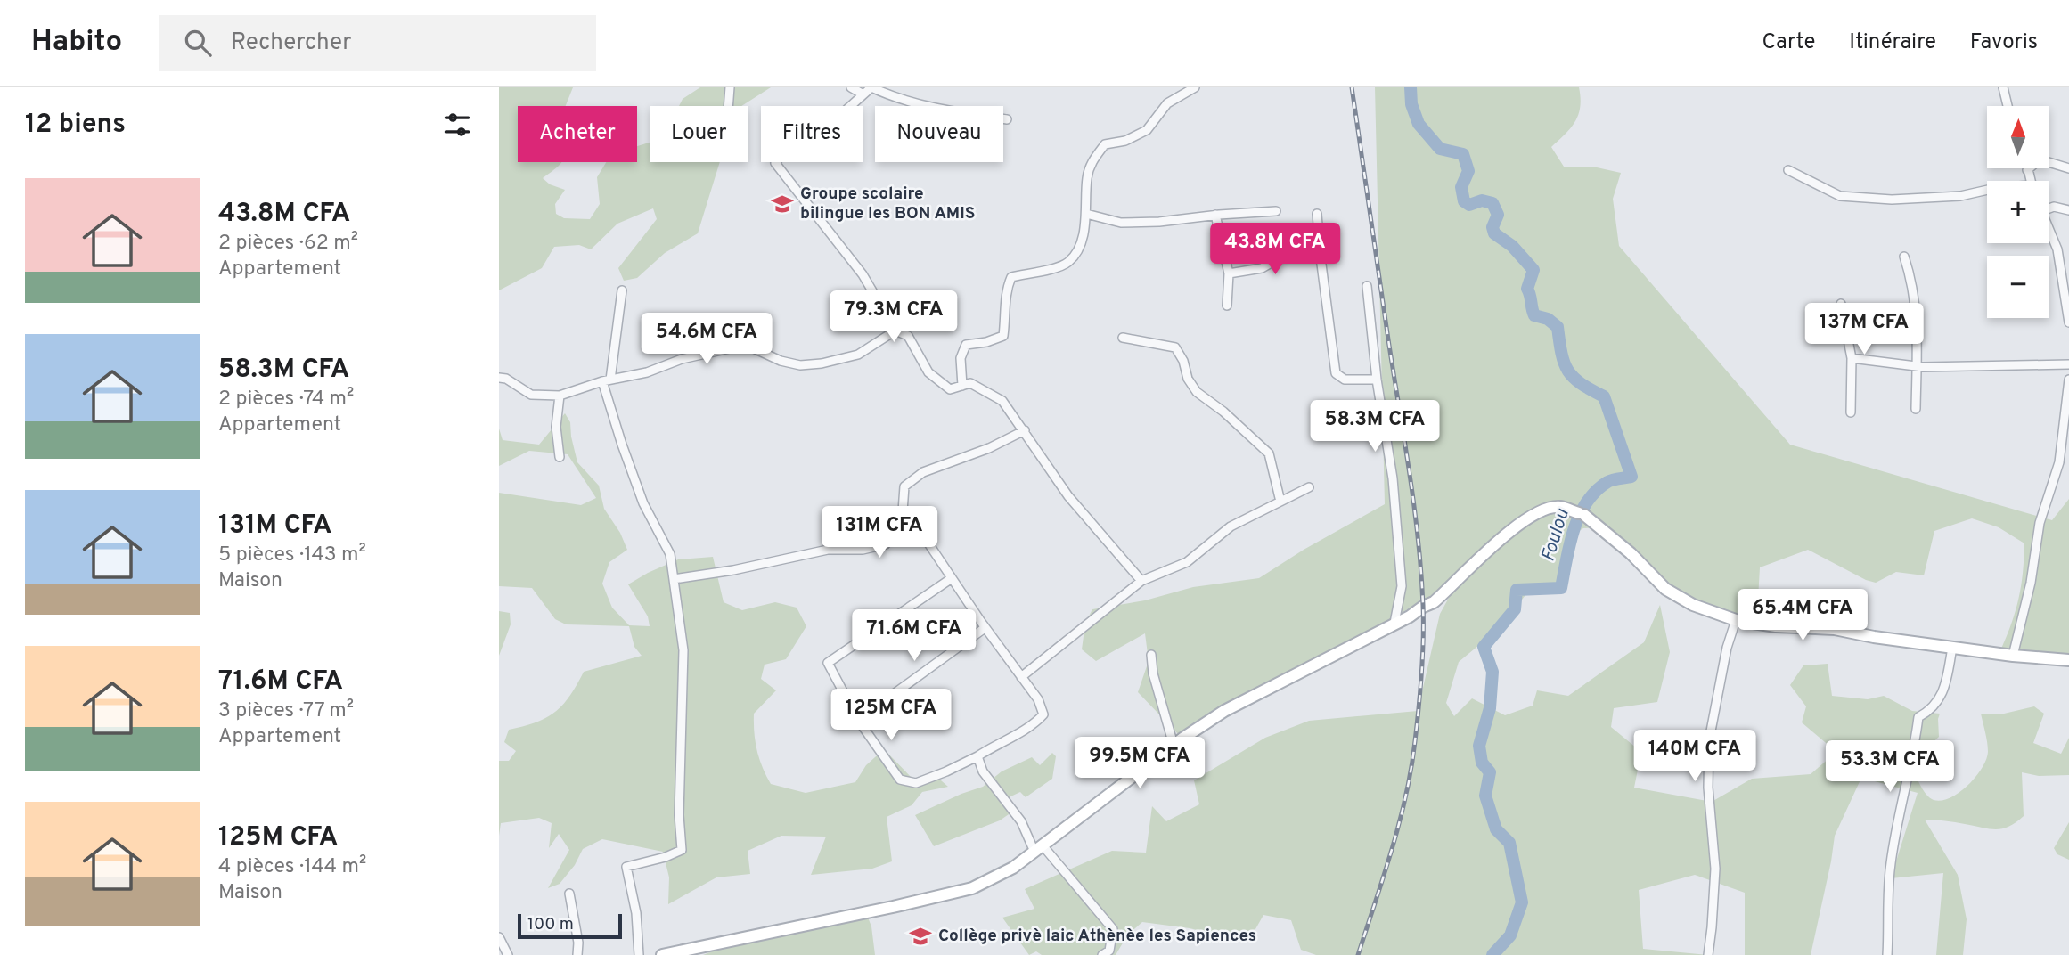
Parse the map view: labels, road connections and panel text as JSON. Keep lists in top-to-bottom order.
{
  "water": ["Foulou"],
  "places": {
    "school or university": ["Groupe scolaire bilingue les BON AMIS", "Collège privè laic Athènèe les Sapiences"]
  },
  "scale_bar": "100 m",
  "north": "top",
  "page": {
    "header": "Habito",
    "search": "Rechercher",
    "nav": ["Carte", "Itinéraire", "Favoris"],
    "heading": "12 biens",
    "map_buttons": ["+", "−"],
    "chip": [
      "Acheter",
      "Louer",
      "Filtres",
      "Nouveau"
    ],
    "list": [
      {
        "name": "43.8M CFA",
        "note": "2 pièces · 62 m² · Appartement"
      },
      {
        "name": "58.3M CFA",
        "note": "2 pièces · 74 m² · Appartement"
      },
      {
        "name": "131M CFA",
        "note": "5 pièces · 143 m² · Maison"
      },
      {
        "name": "71.6M CFA",
        "note": "3 pièces · 77 m² · Appartement"
      },
      {
        "name": "125M CFA",
        "note": "4 pièces · 144 m² · Maison"
      }
    ],
    "price": [
      "43.8M CFA",
      "79.3M CFA",
      "137M CFA",
      "54.6M CFA",
      "58.3M CFA",
      "131M CFA",
      "65.4M CFA",
      "71.6M CFA",
      "125M CFA",
      "140M CFA",
      "99.5M CFA",
      "53.3M CFA"
    ],
    "scale": "100 m"
  }
}
